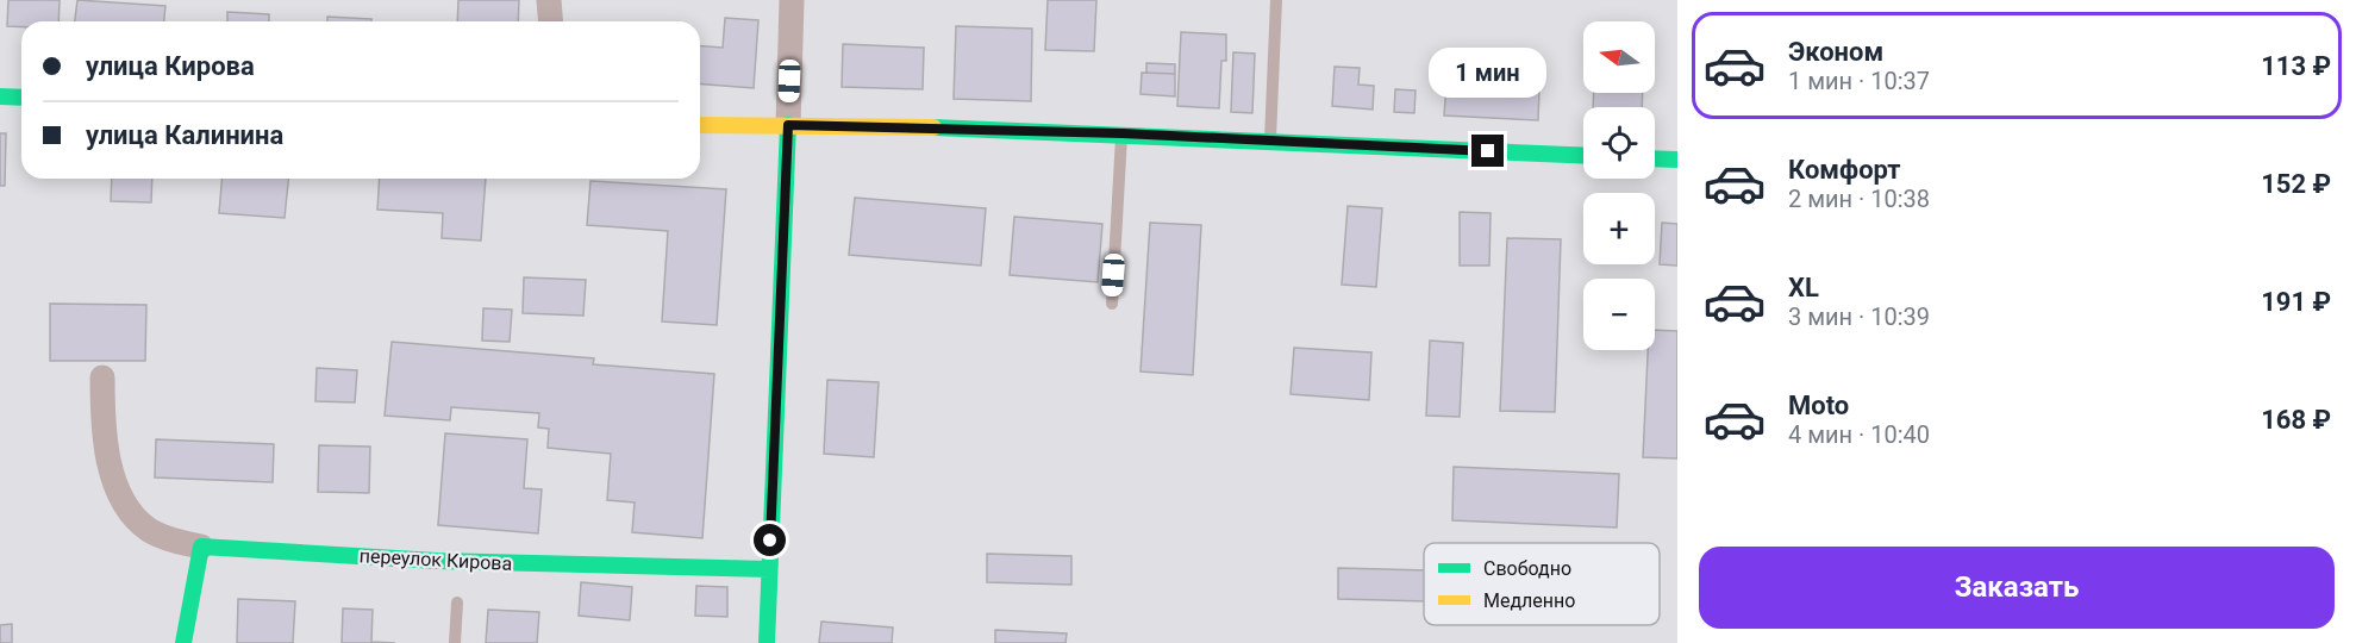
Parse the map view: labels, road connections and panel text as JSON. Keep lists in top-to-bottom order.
{
  "streets": {
    "street": ["переулок Кирова"]
  },
  "legend": ["Свободно", "Медленно"],
  "north": "left",
  "page": {
    "list": [
      {
        "name": "Эконом",
        "note": "1 мин · 10:37",
        "value": "113 ₽"
      },
      {
        "name": "Комфорт",
        "note": "2 мин · 10:38",
        "value": "152 ₽"
      },
      {
        "name": "XL",
        "note": "3 мин · 10:39",
        "value": "191 ₽"
      },
      {
        "name": "Moto",
        "note": "4 мин · 10:40",
        "value": "168 ₽"
      }
    ],
    "map_buttons": ["+", "−"],
    "banner": ["улица Кирова", "улица Калинина"],
    "bubble": "1 мин",
    "buttons": "Заказать"
  }
}
